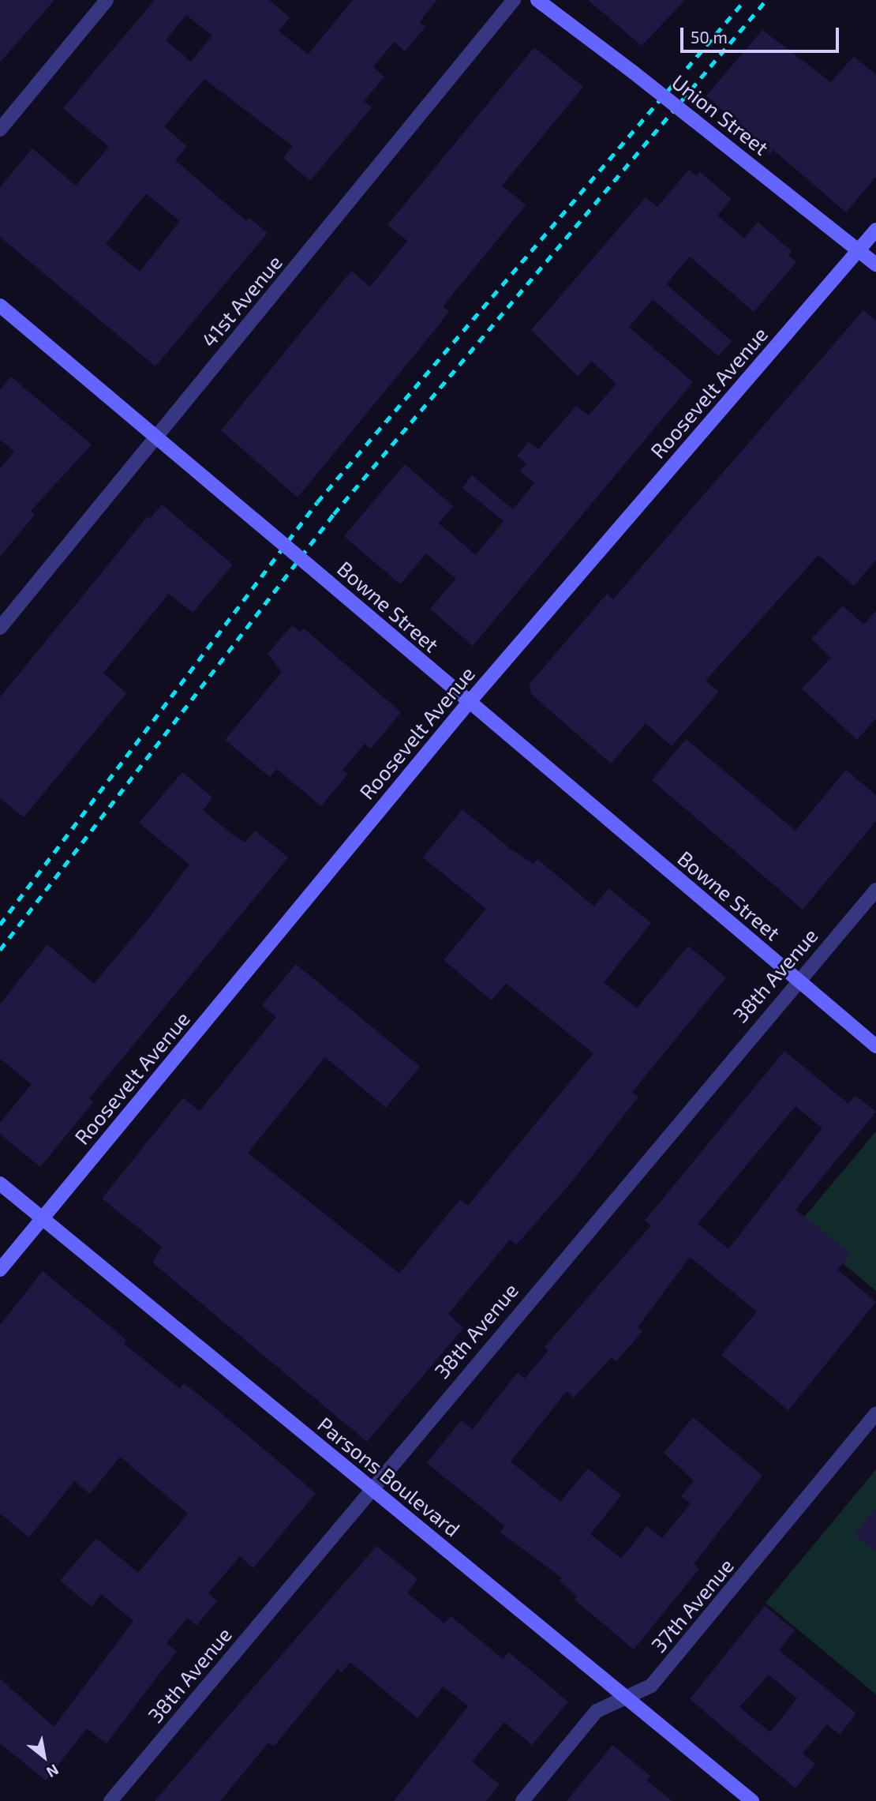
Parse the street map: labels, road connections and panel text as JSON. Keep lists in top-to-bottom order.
{
  "streets": {
    "street": [
      "Union Street",
      "41st Avenue",
      "Roosevelt Avenue",
      "Bowne Street",
      "38th Avenue",
      "Parsons Boulevard",
      "37th Avenue"
    ]
  },
  "crossings": [
    ["Union Street", "Roosevelt Avenue"],
    ["41st Avenue", "Bowne Street"],
    ["Roosevelt Avenue", "Bowne Street"],
    ["Roosevelt Avenue", "Parsons Boulevard"],
    ["Bowne Street", "38th Avenue"],
    ["38th Avenue", "Parsons Boulevard"],
    ["Parsons Boulevard", "37th Avenue"]
  ],
  "scale_bar": "50 m",
  "north": "bottom right"
}
